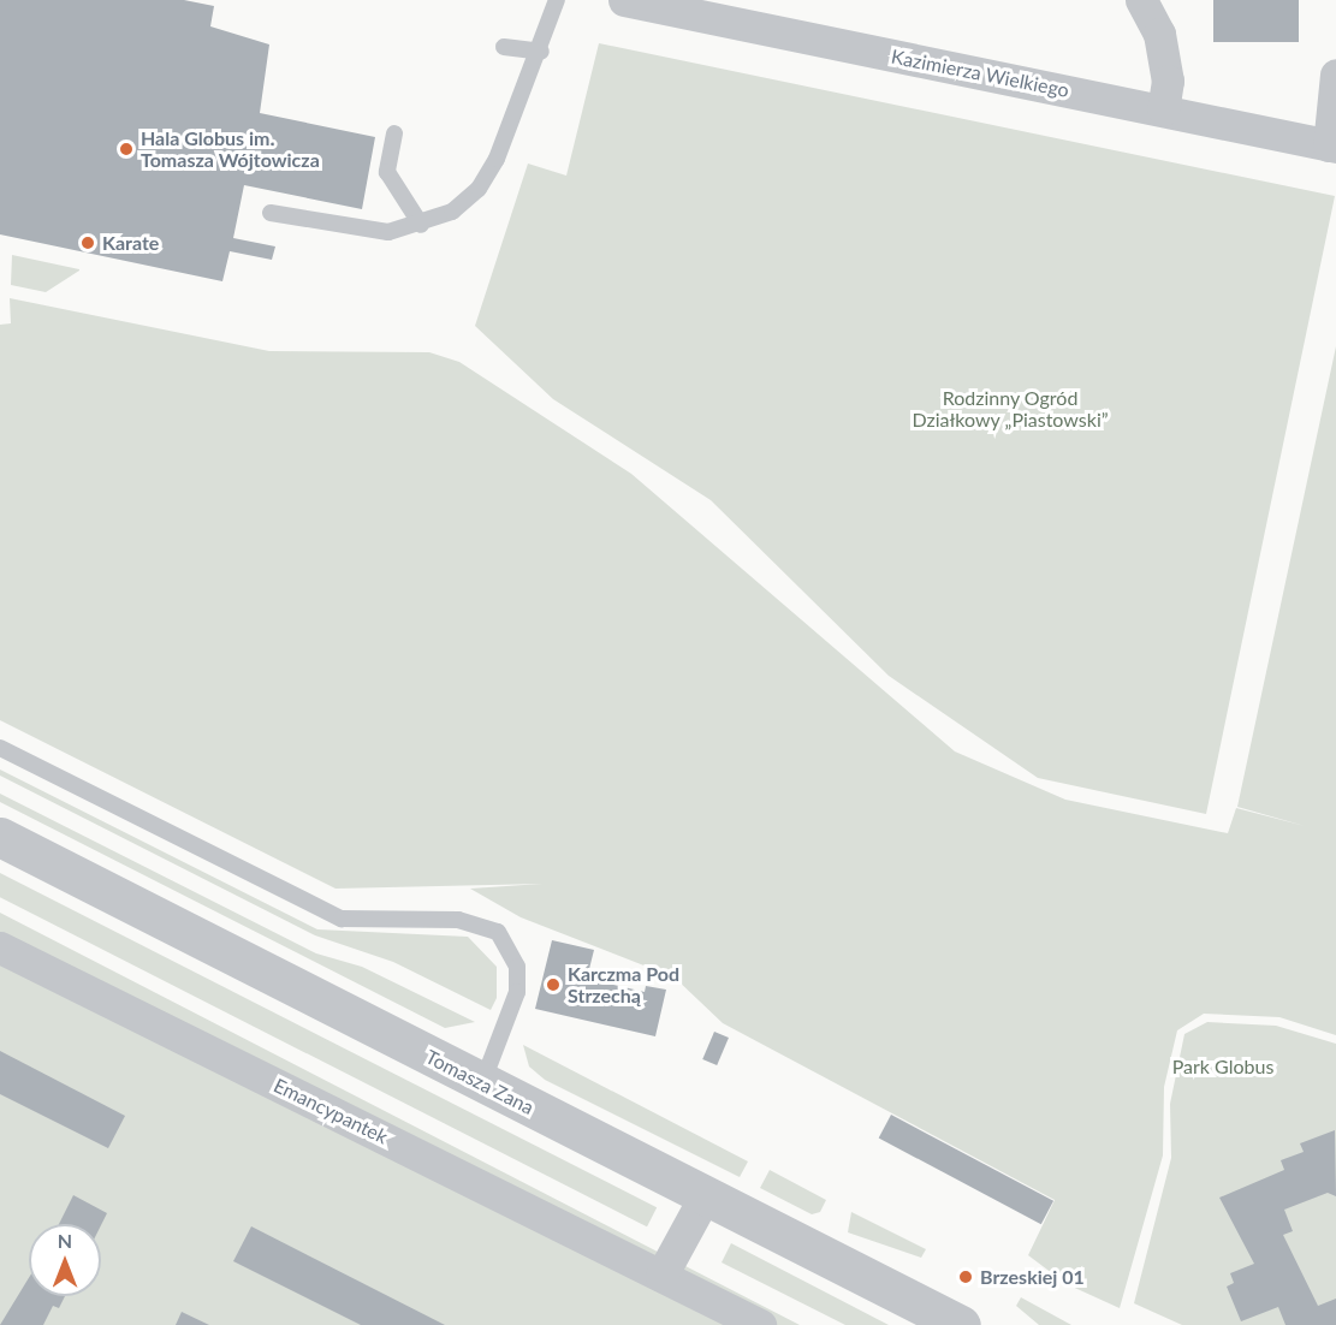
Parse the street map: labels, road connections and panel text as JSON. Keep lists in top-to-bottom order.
{
  "streets": {
    "street": ["Kazimierza Wielkiego", "Tomasza Zana", "Emancypantek"]
  },
  "parks": ["Rodzinny Ogród Działkowy „Piastowski”", "Park Globus"],
  "places": [
    "Hala Globus im. Tomasza Wójtowicza",
    "Karate",
    "Karczma Pod Strzechą",
    "Brzeskiej 01"
  ],
  "north": "top"
}
